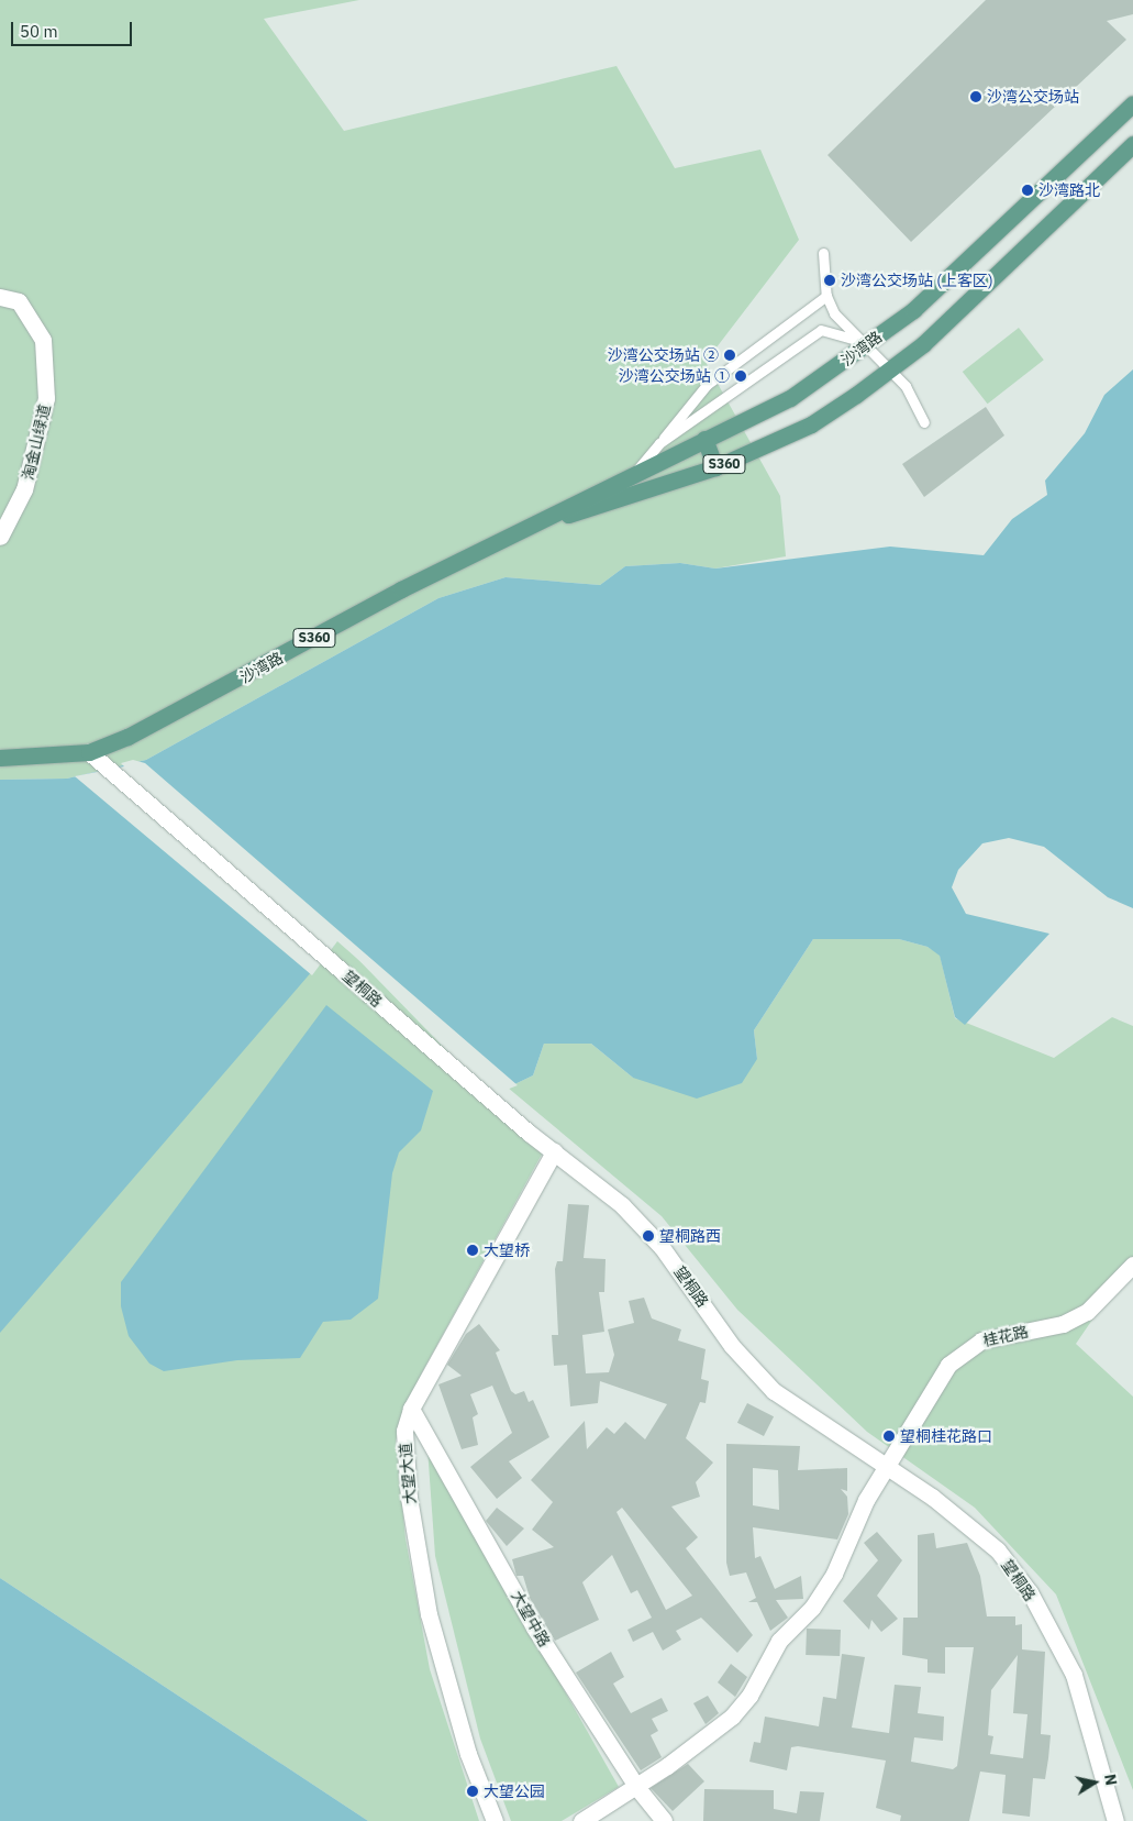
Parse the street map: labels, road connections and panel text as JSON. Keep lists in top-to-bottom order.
{
  "streets": {
    "main road": ["沙湾路", "S360"],
    "street": [
      "淘金山绿道",
      "望桐路",
      "桂花路",
      "大望大道",
      "大望中路"
    ]
  },
  "crossings": [
    ["沙湾路", "望桐路"],
    ["望桐路", "桂花路"],
    ["望桐路", "大望大道"],
    ["桂花路", "大望中路"],
    ["大望大道", "大望中路"]
  ],
  "places": [
    "沙湾公交场站",
    "沙湾路北",
    "沙湾公交场站 (上客区)",
    "沙湾公交场站 ②",
    "沙湾公交场站 ①",
    "望桐路西",
    "大望桥",
    "望桐桂花路口",
    "大望公园"
  ],
  "scale_bar": "50 m",
  "north": "right"
}
